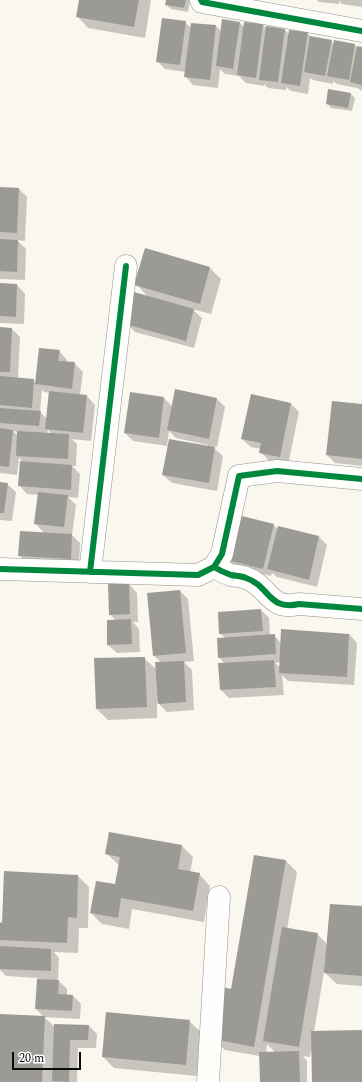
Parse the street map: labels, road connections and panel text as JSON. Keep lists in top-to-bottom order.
{
  "scale_bar": "20 m"
}
